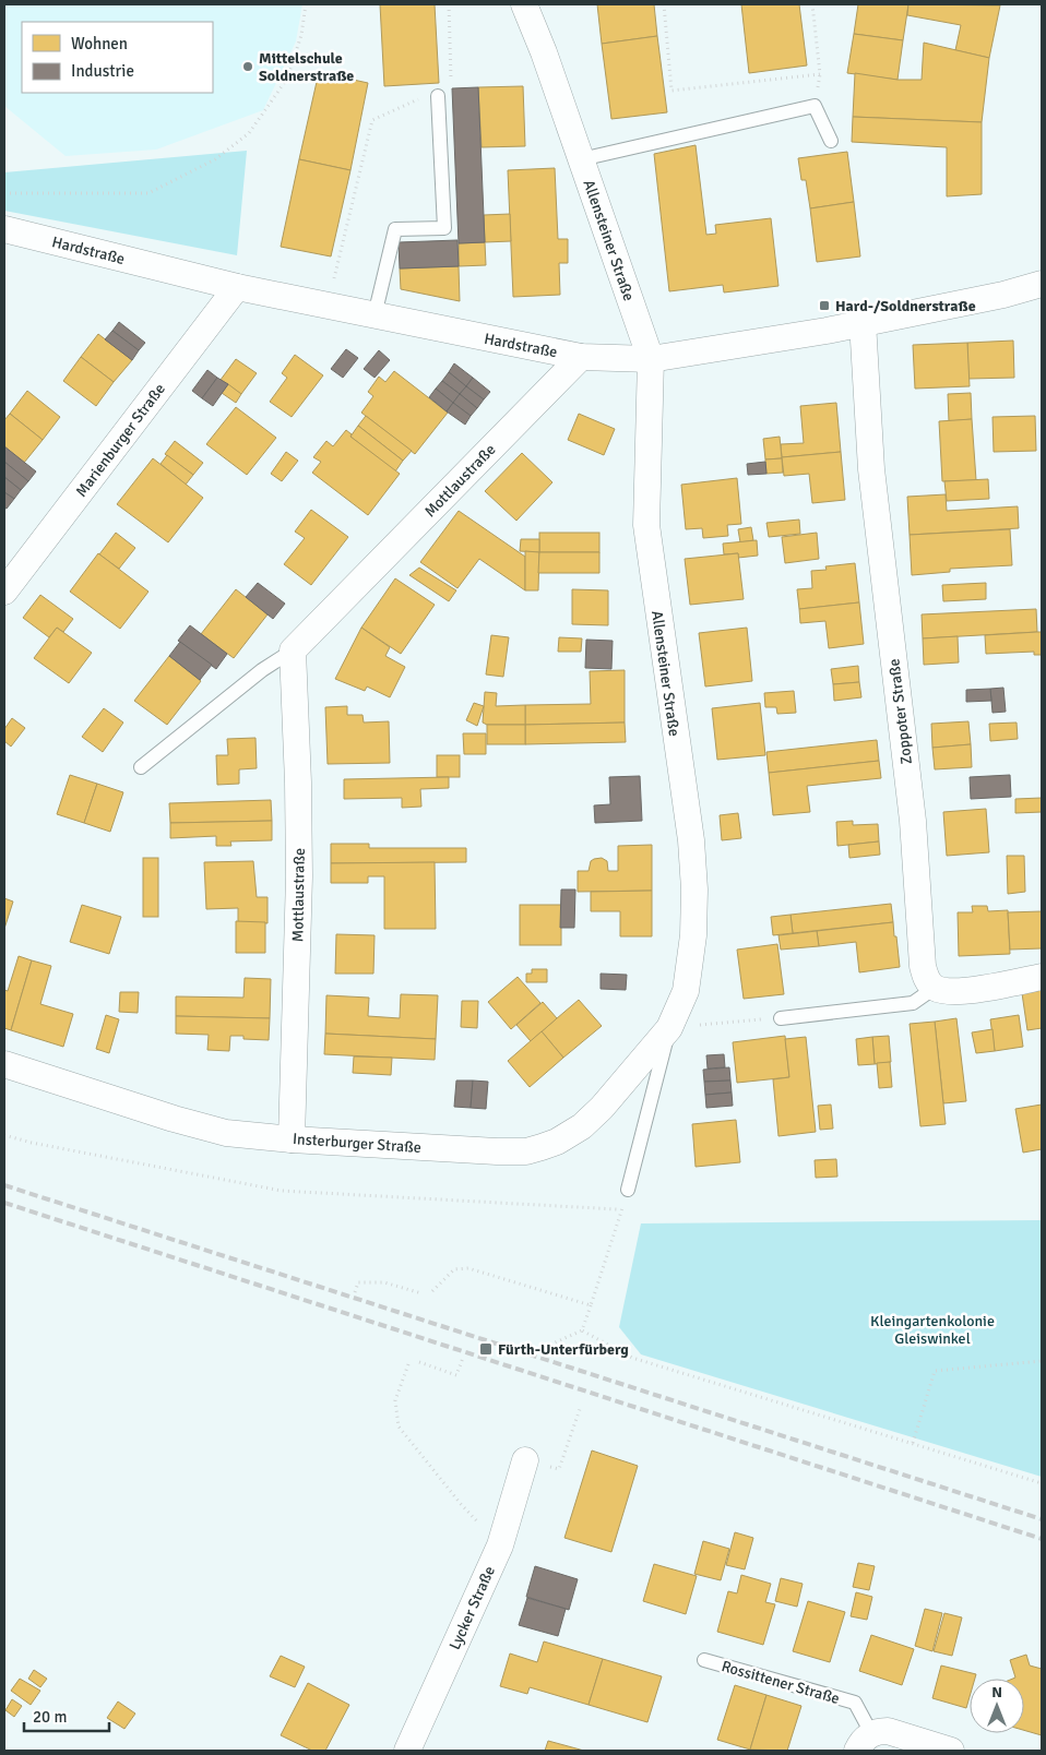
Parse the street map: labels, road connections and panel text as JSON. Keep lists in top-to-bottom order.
{
  "streets": {
    "street": [
      "Allensteiner Straße",
      "Hardstraße",
      "Marienburger Straße",
      "Mottlaustraße",
      "Zoppoter Straße",
      "Insterburger Straße",
      "Lycker Straße",
      "Rossittener Straße"
    ]
  },
  "crossings": [
    ["Allensteiner Straße", "Hardstraße"],
    ["Allensteiner Straße", "Insterburger Straße"],
    ["Hardstraße", "Marienburger Straße"],
    ["Hardstraße", "Mottlaustraße"],
    ["Hardstraße", "Zoppoter Straße"],
    ["Mottlaustraße", "Insterburger Straße"]
  ],
  "parks": ["Kleingartenkolonie Gleiswinkel"],
  "places": {
    "other": ["Mittelschule Soldnerstraße"],
    "transit": ["Hard-/Soldnerstraße", "Fürth-Unterfürberg"]
  },
  "legend": ["Wohnen", "Industrie"],
  "scale_bar": "20 m",
  "north": "top"
}
